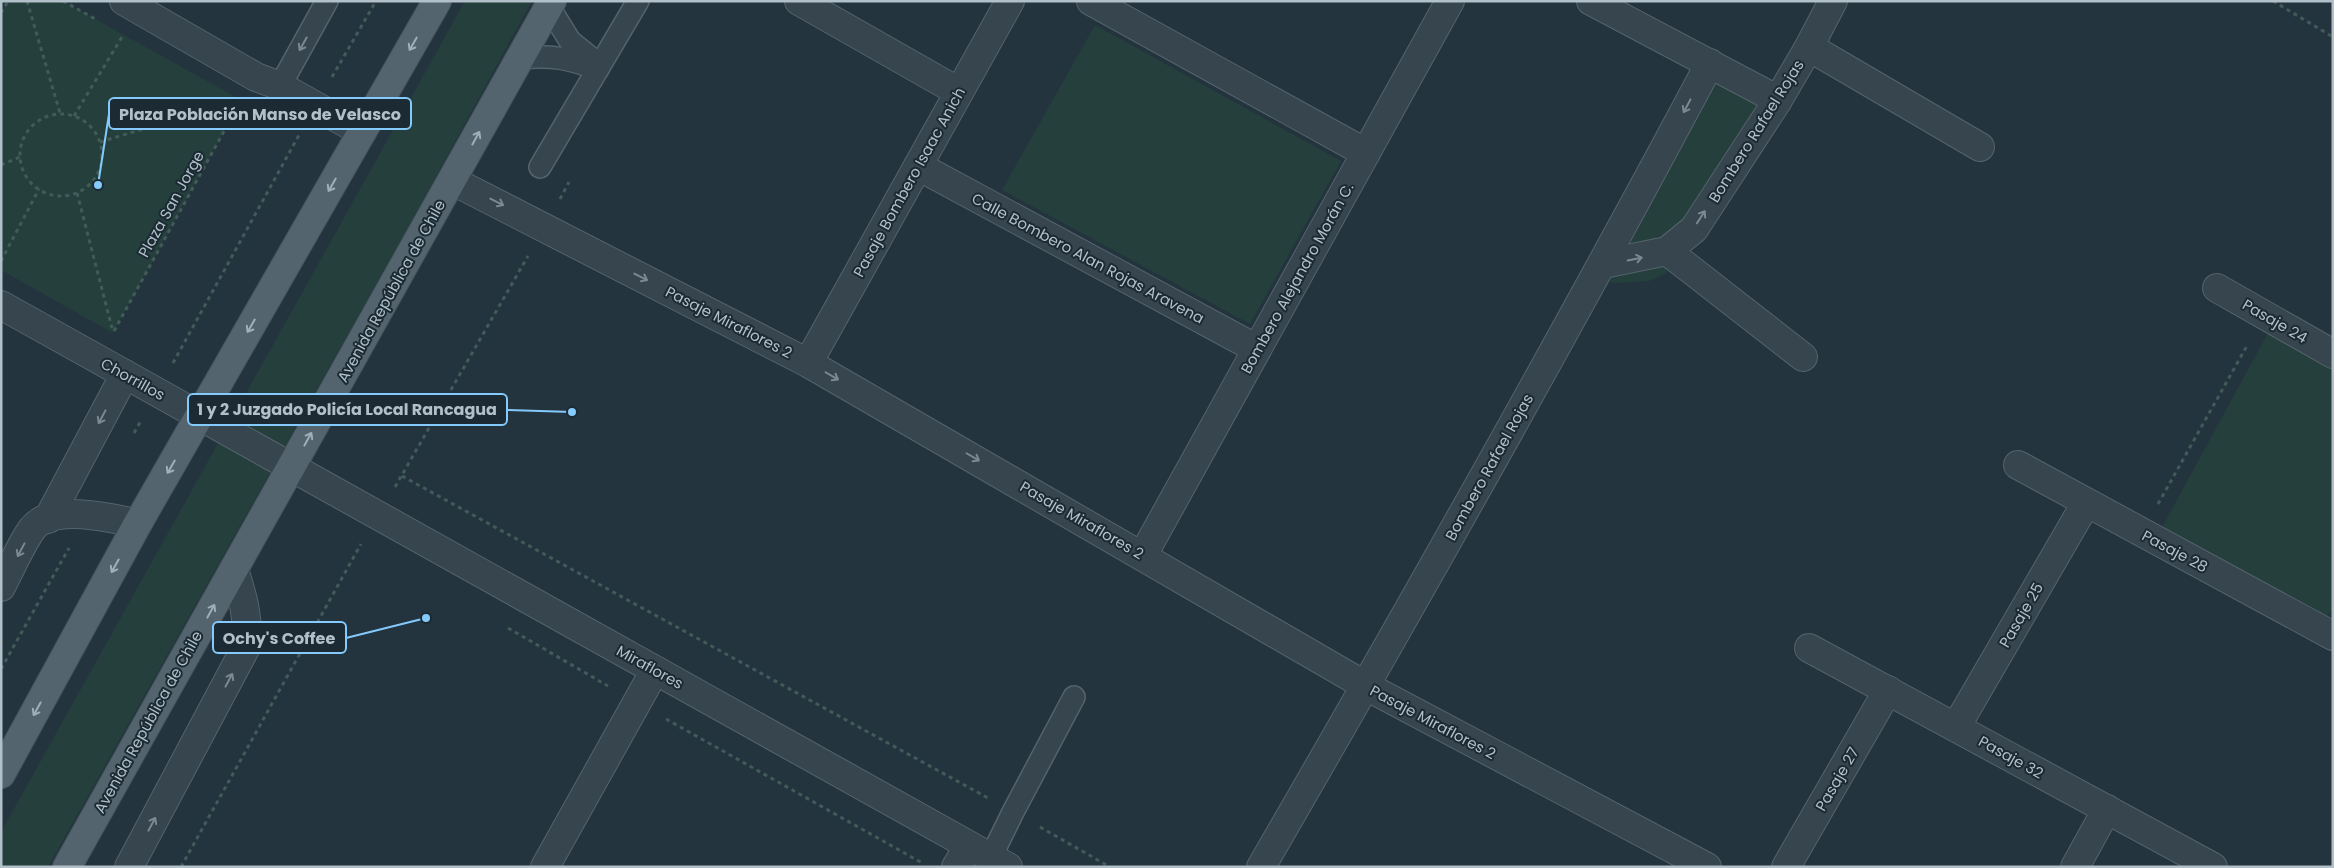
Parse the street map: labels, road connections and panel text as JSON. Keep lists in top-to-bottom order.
{
  "streets": {
    "main road": ["Avenida República de Chile"],
    "street": [
      "Bombero Rafael Rojas",
      "Pasaje Bombero Isaac Anich",
      "Calle Bombero Alan Rojas Aravena",
      "Bombero Alejandro Morán C.",
      "Pasaje 24",
      "Pasaje Miraflores 2",
      "Chorrillos",
      "Pasaje 28",
      "Pasaje 25",
      "Miraflores",
      "Pasaje 32",
      "Pasaje 27"
    ],
    "path": ["Plaza San Jorge"]
  },
  "crossings": [
    ["Bombero Rafael Rojas", "Pasaje Miraflores 2"],
    ["Pasaje Bombero Isaac Anich", "Calle Bombero Alan Rojas Aravena"],
    ["Pasaje Bombero Isaac Anich", "Pasaje Miraflores 2"],
    ["Calle Bombero Alan Rojas Aravena", "Bombero Alejandro Morán C."],
    ["Bombero Alejandro Morán C.", "Pasaje Miraflores 2"],
    ["Avenida República de Chile", "Pasaje Miraflores 2"],
    ["Avenida República de Chile", "Chorrillos"],
    ["Avenida República de Chile", "Miraflores"],
    ["Chorrillos", "Miraflores"],
    ["Pasaje 28", "Pasaje 25"],
    ["Pasaje 25", "Pasaje 32"],
    ["Pasaje 32", "Pasaje 27"]
  ],
  "one_way": ["Pasaje Miraflores 2"],
  "places": ["Plaza Población Manso de Velasco", "1 y 2 Juzgado Policía Local Rancagua", "Ochy's Coffee"]
}
